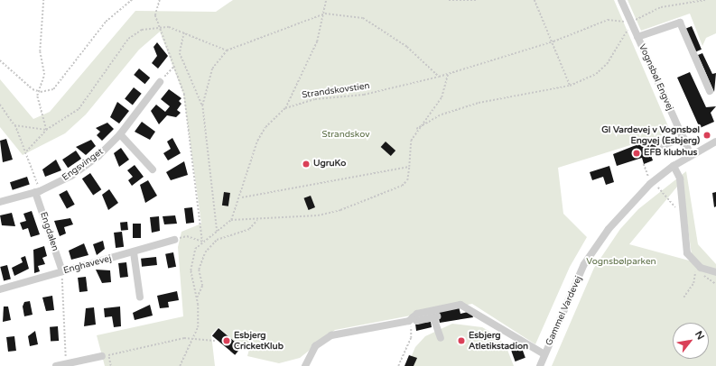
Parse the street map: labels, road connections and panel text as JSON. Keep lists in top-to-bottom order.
{
  "streets": {
    "street": [
      "Vognsbøl Engvej",
      "Engsvinget",
      "Engdalen",
      "Enghavevej",
      "Gammel Vardevej"
    ],
    "path": ["Strandskovstien"]
  },
  "crossings": [
    ["Vognsbøl Engvej", "Strandskovstien"],
    ["Vognsbøl Engvej", "Gammel Vardevej"],
    ["Engsvinget", "Engdalen"],
    ["Engdalen", "Enghavevej"]
  ],
  "parks": ["Strandskov", "Vognsbølparken"],
  "places": [
    "Gl Vardevej v Vognsbøl Engvej (Esbjerg)",
    "EFB klubhus",
    "UgruKo",
    "Esbjerg CricketKlub",
    "Esbjerg Atletikstadion"
  ],
  "north": "top right"
}
